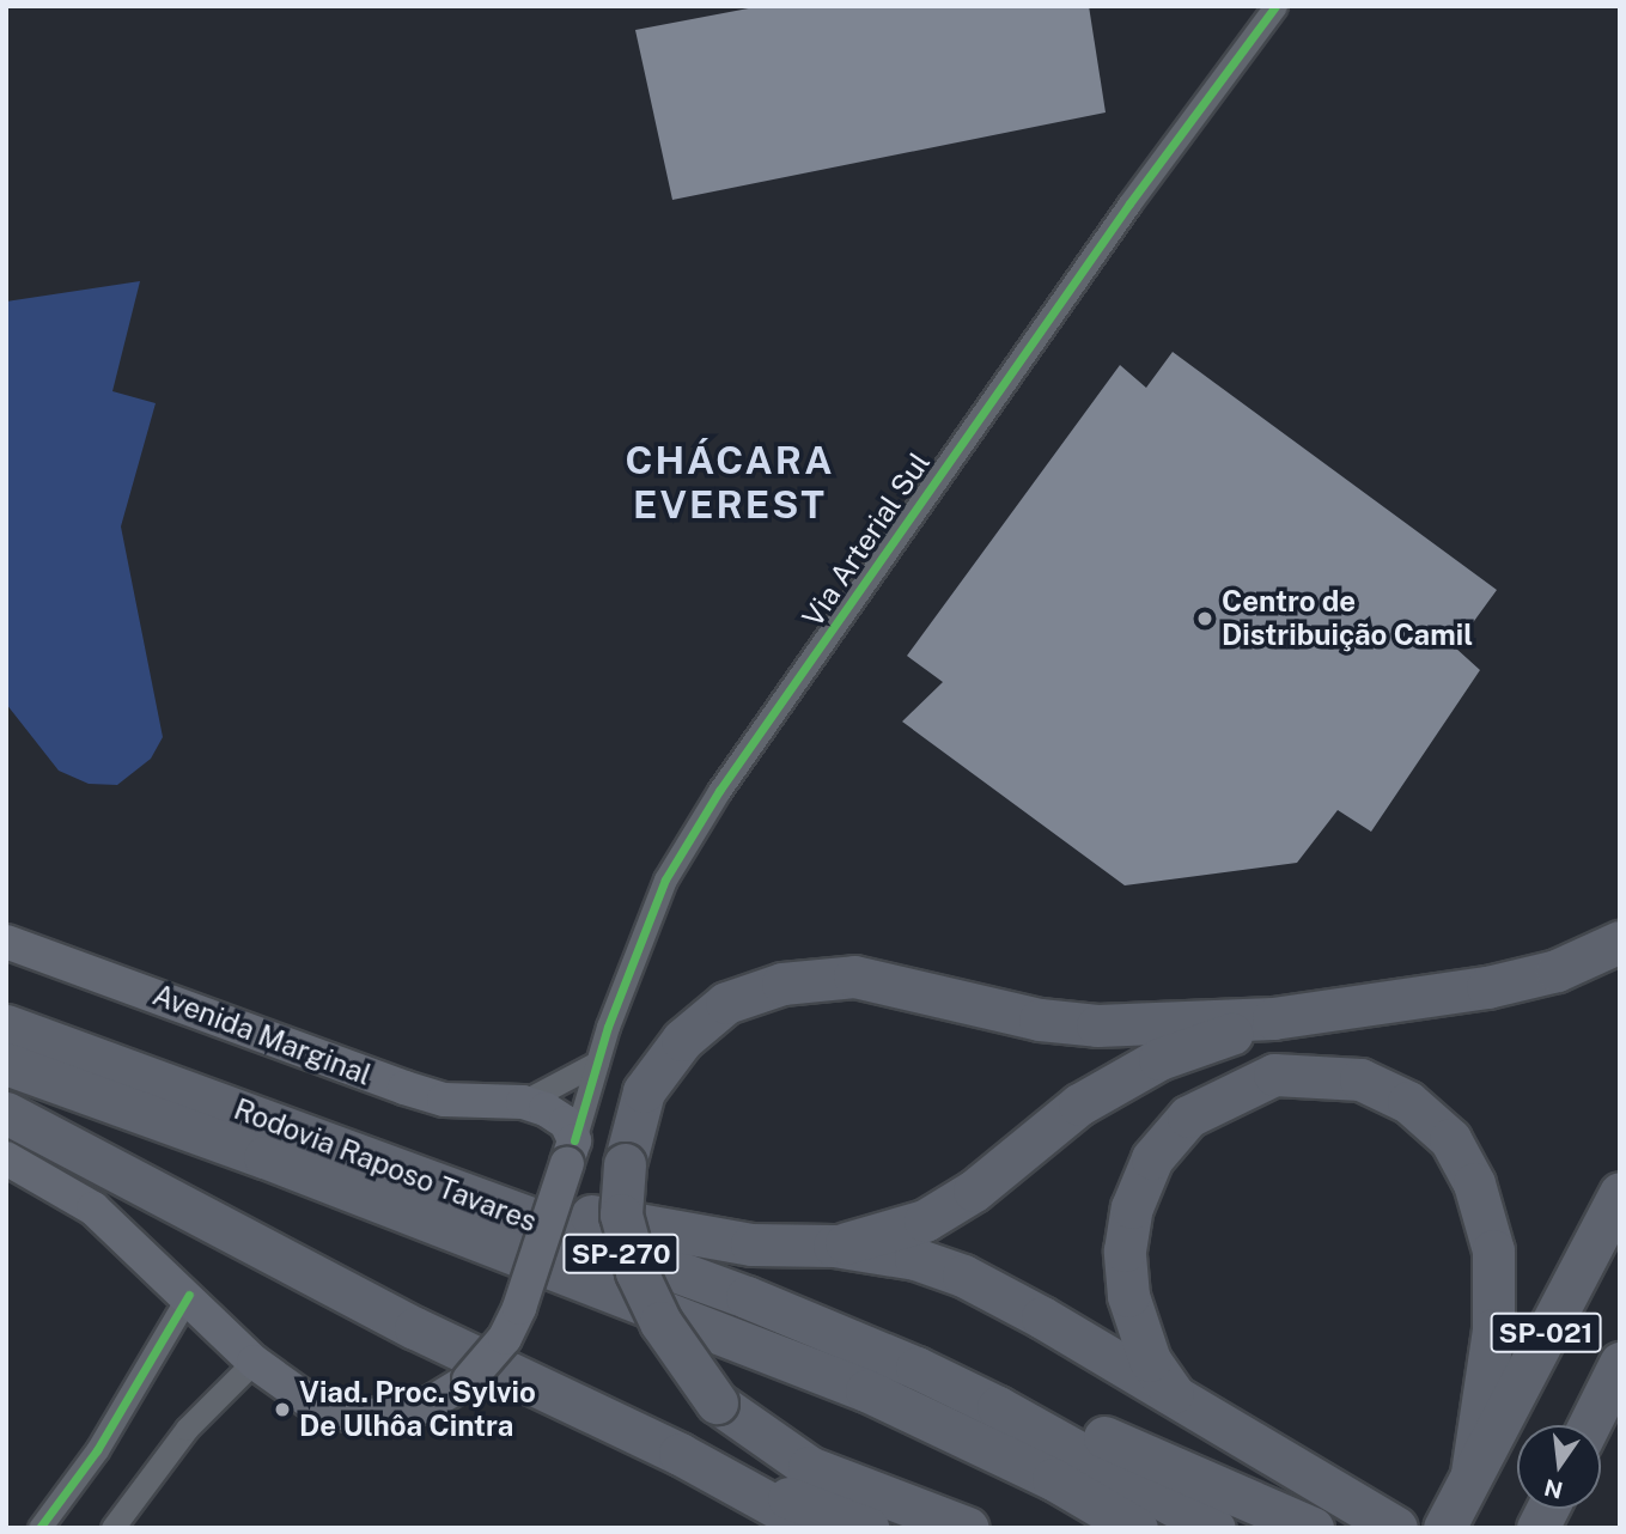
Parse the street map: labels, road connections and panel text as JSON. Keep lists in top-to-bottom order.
{
  "streets": {
    "highway": ["Rodovia Raposo Tavares", "SP-270", "SP-021"],
    "main road": ["Avenida Marginal"],
    "street": ["Via Arterial Sul"]
  },
  "crossings": [
    ["Via Arterial Sul", "Avenida Marginal"]
  ],
  "districts": ["CHÁCARA EVEREST"],
  "places": ["Centro de Distribuição Camil", "Viad. Proc. Sylvio De Ulhôa Cintra"],
  "north": "bottom"
}
